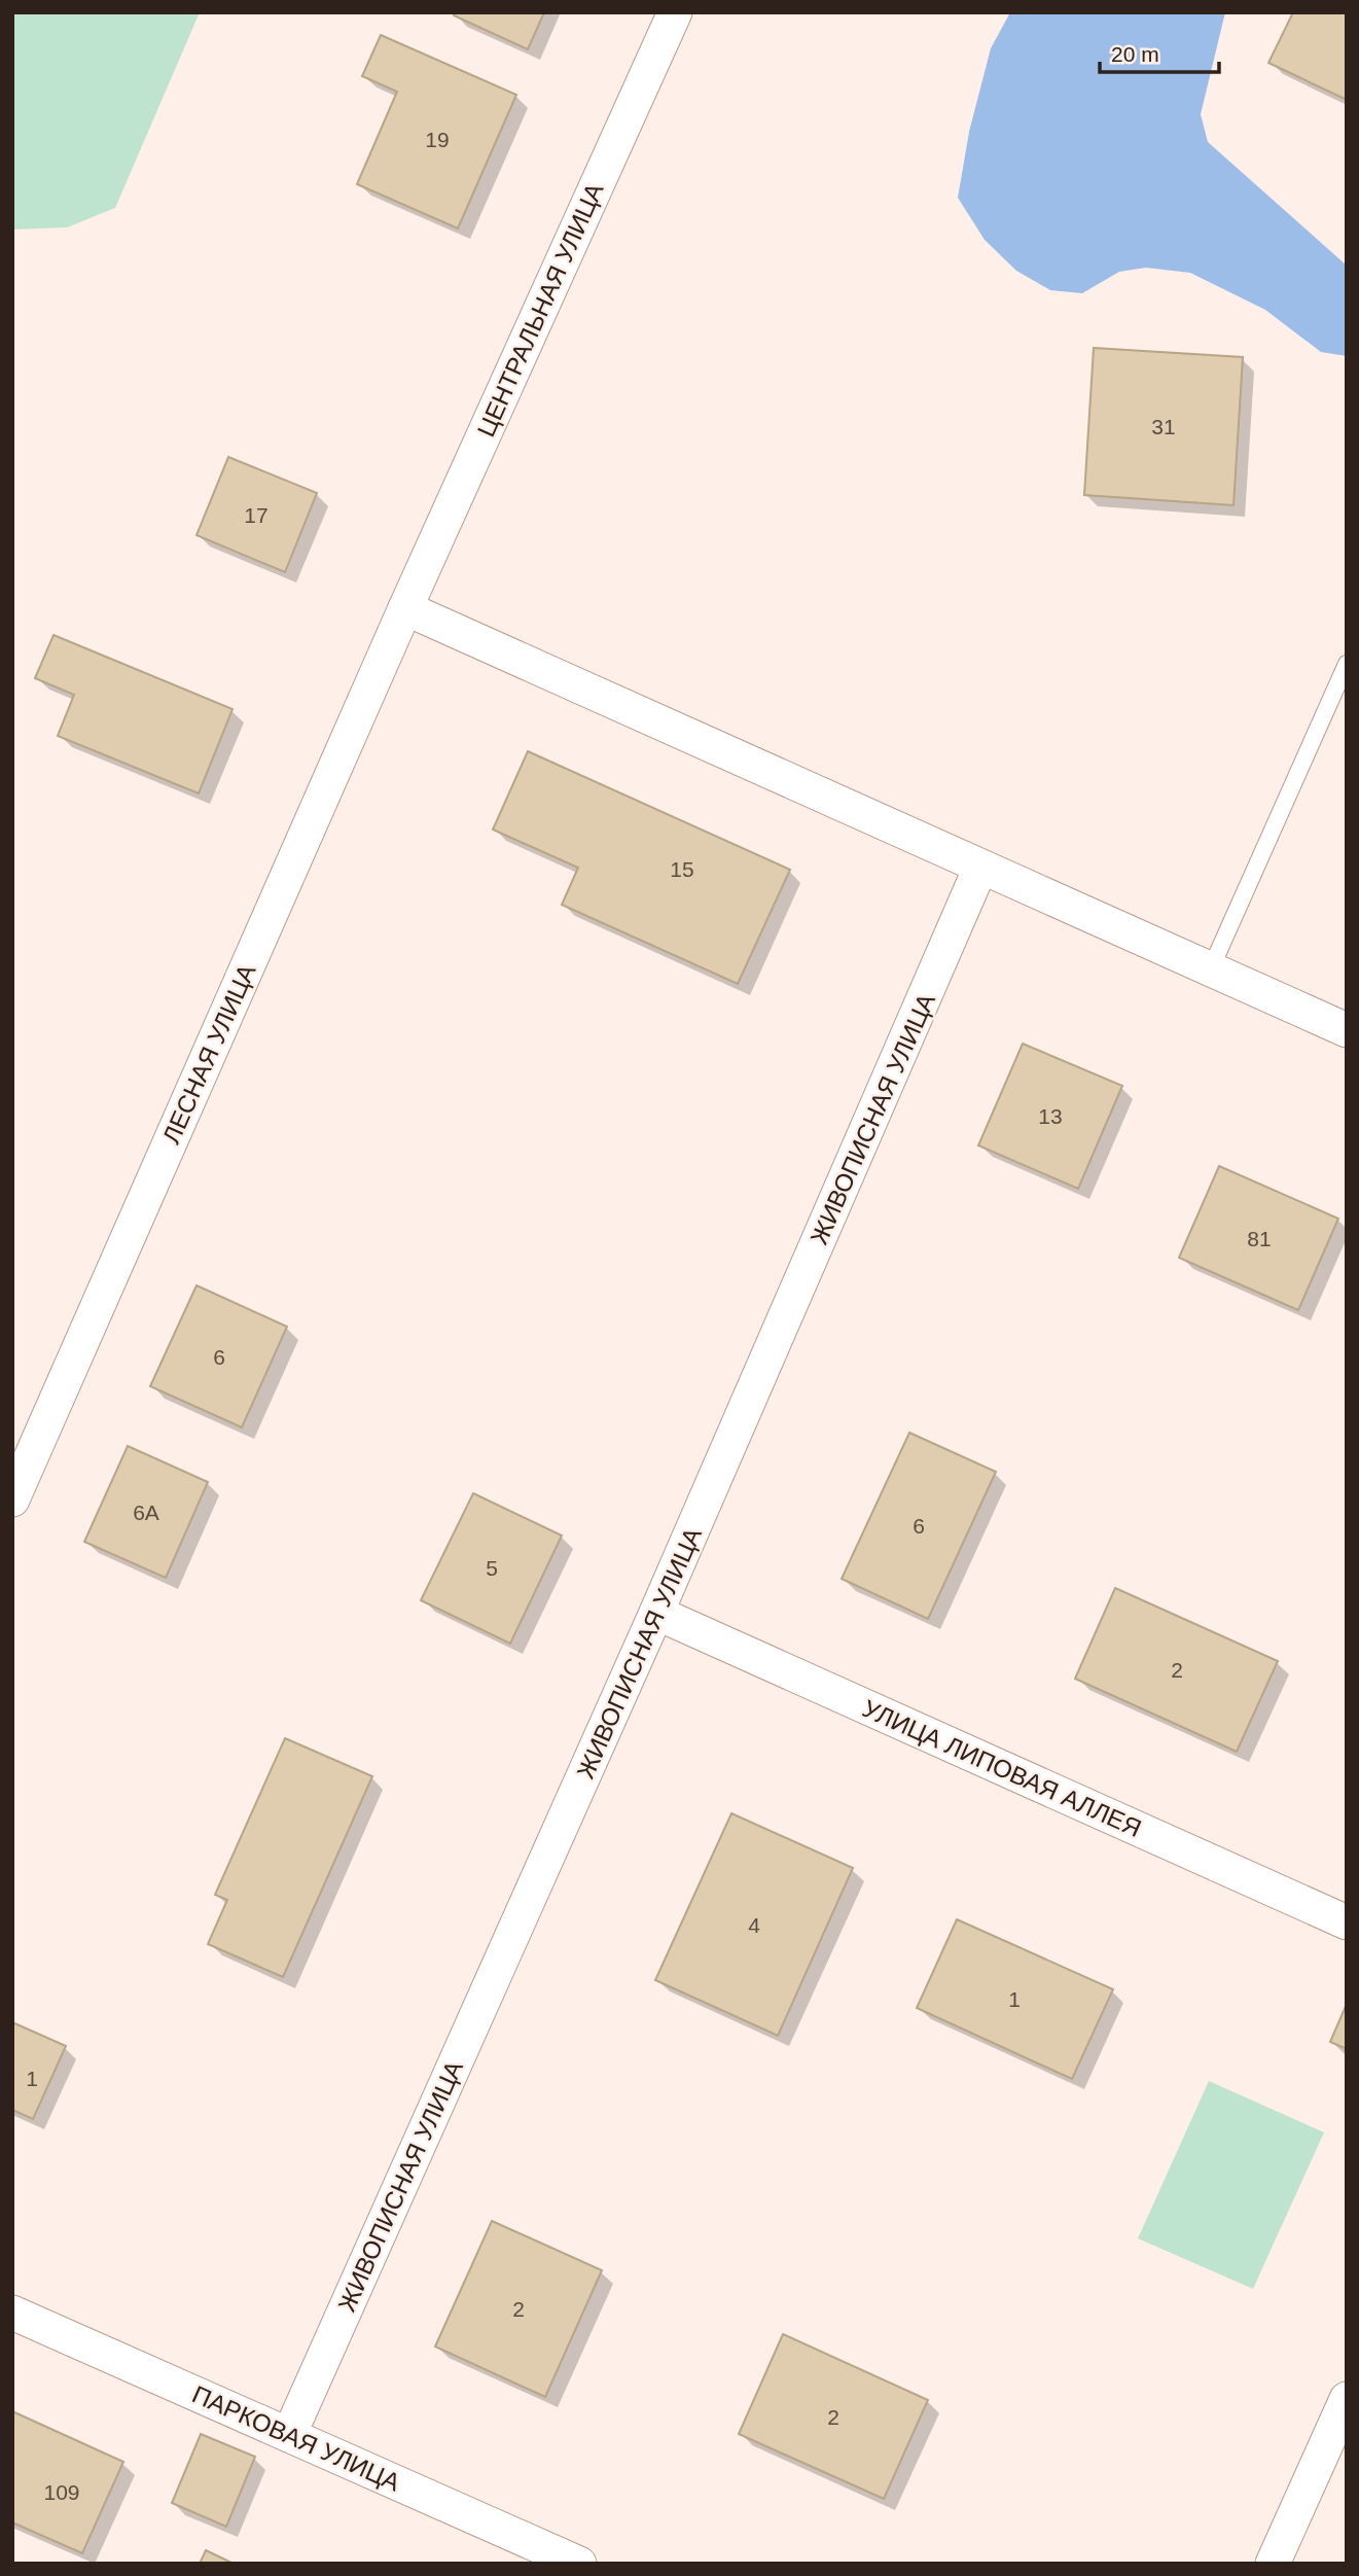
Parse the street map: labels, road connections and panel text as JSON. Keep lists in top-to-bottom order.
{
  "streets": {
    "street": [
      "ЦЕНТРАЛЬНАЯ УЛИЦА",
      "ЛЕСНАЯ УЛИЦА",
      "ЖИВОПИСНАЯ УЛИЦА",
      "УЛИЦА ЛИПОВАЯ АЛЛЕЯ",
      "ПАРКОВАЯ УЛИЦА"
    ]
  },
  "crossings": [
    ["ЦЕНТРАЛЬНАЯ УЛИЦА", "ЛЕСНАЯ УЛИЦА"],
    ["ЖИВОПИСНАЯ УЛИЦА", "УЛИЦА ЛИПОВАЯ АЛЛЕЯ"],
    ["ЖИВОПИСНАЯ УЛИЦА", "ПАРКОВАЯ УЛИЦА"]
  ],
  "house_numbers": [
    "19",
    "31",
    "17",
    "15",
    "13",
    "81",
    "6",
    "6А",
    "6",
    "5",
    "2",
    "4",
    "1",
    "1",
    "2",
    "2",
    "109"
  ],
  "scale_bar": "20 m"
}
